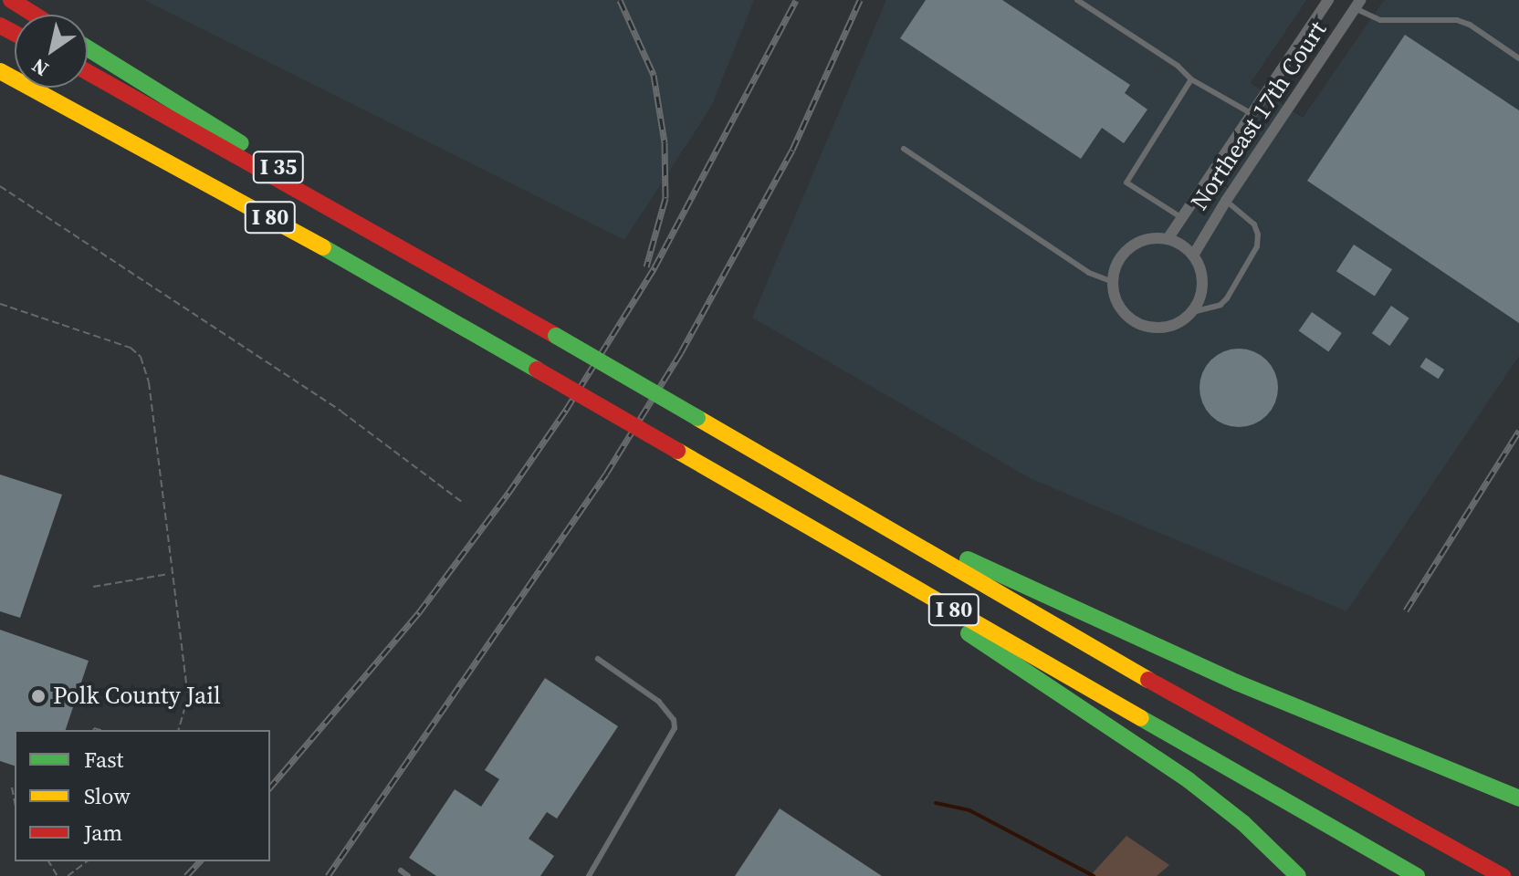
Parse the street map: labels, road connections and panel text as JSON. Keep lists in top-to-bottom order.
{
  "streets": {
    "highway": ["I 35", "I 80"],
    "street": ["Northeast 17th Court"]
  },
  "crossings": [
    ["I 35", "I 80"]
  ],
  "places": ["Polk County Jail"],
  "legend": ["Fast", "Slow", "Jam"],
  "north": "bottom left"
}
